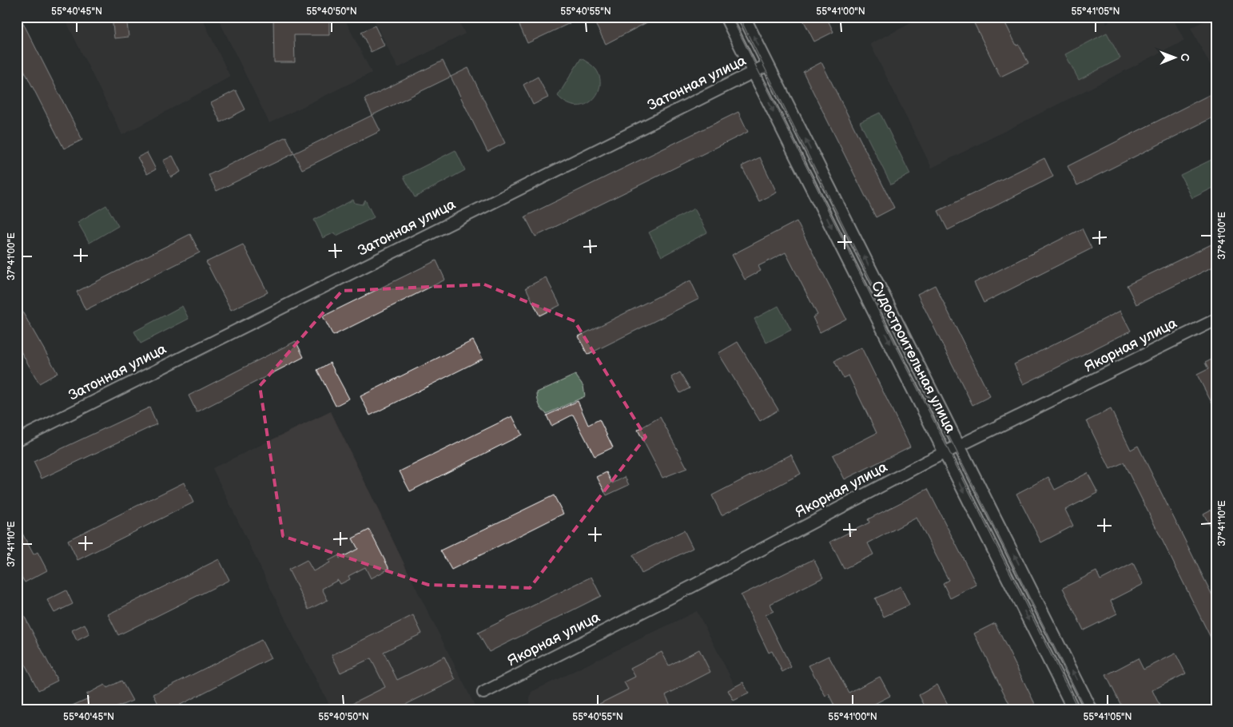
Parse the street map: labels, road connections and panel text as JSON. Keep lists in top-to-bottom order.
{
  "streets": {
    "street": ["Затонная улица", "Якорная улица", "Судостроительная улица"]
  },
  "crossings": [
    ["Затонная улица", "Судостроительная улица"],
    ["Якорная улица", "Судостроительная улица"]
  ],
  "north": "right",
  "coordinates": [
    "55°40'45\"N",
    "55°40'50\"N",
    "55°40'55\"N",
    "55°41'00\"N",
    "55°41'05\"N",
    "37°41'00\"E",
    "37°41'10\"E"
  ]
}
